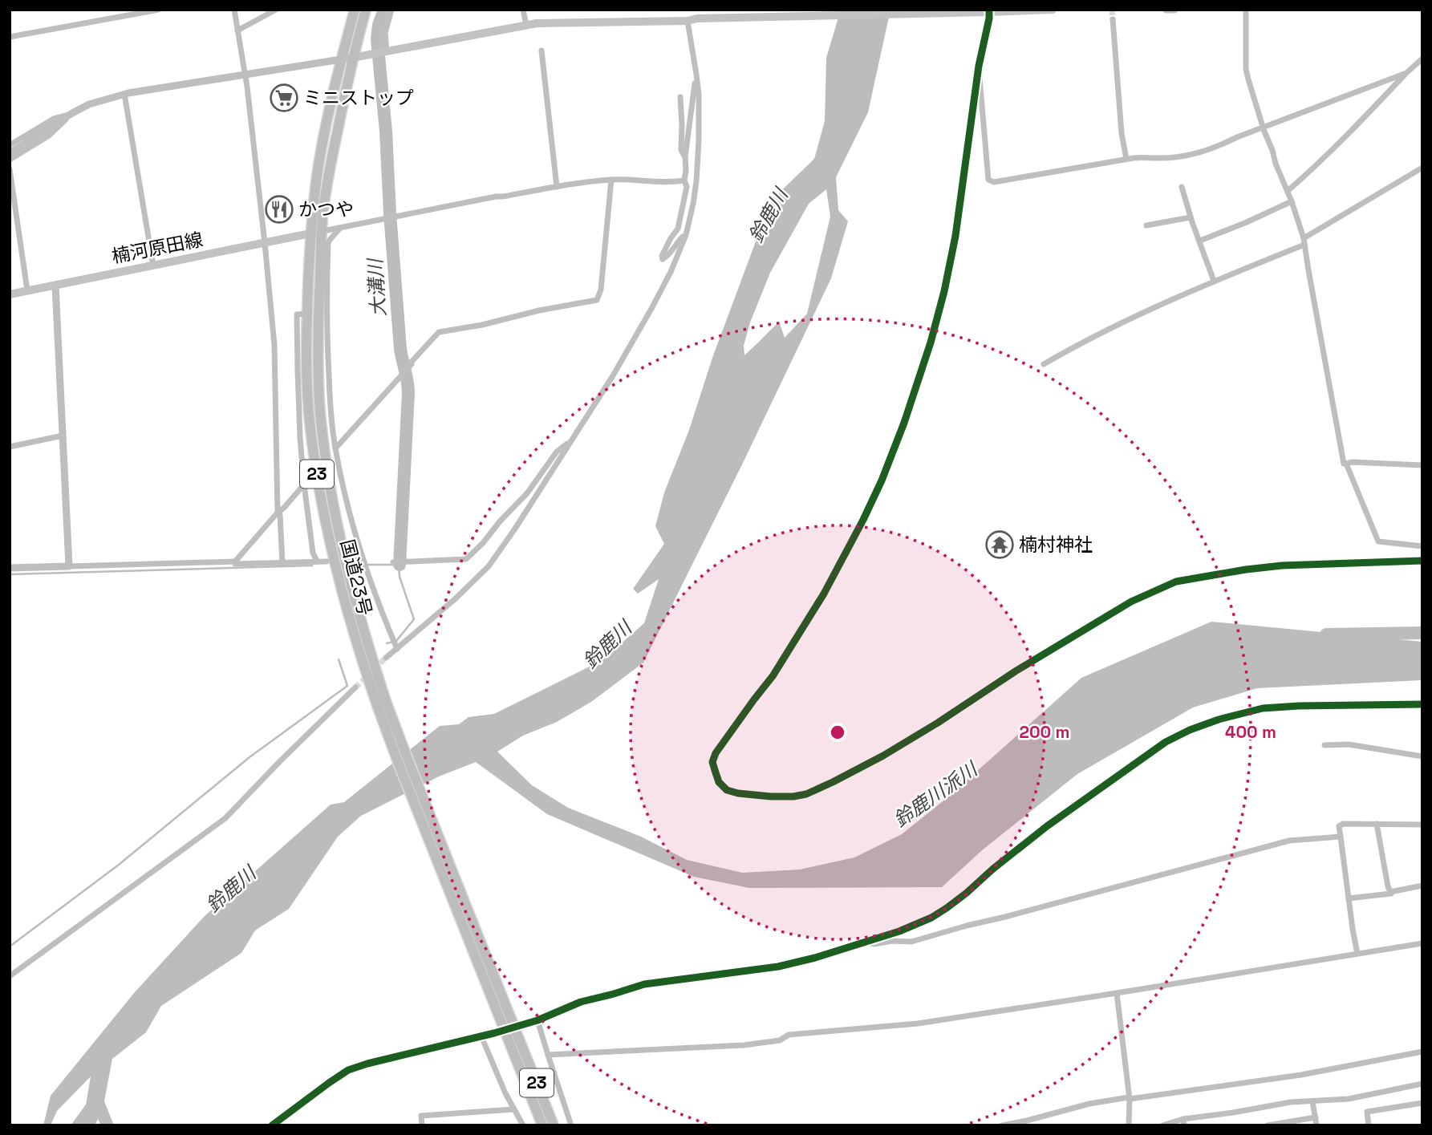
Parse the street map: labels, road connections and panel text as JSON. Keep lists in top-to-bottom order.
{
  "streets": {
    "highway": ["23", "国道23号"],
    "main road": ["楠河原田線"]
  },
  "crossings": [
    ["楠河原田線", "国道23号"]
  ],
  "water": ["鈴鹿川", "大溝川", "鈴鹿川派川"],
  "places": {
    "supermarket": ["ミニストップ"],
    "restaurant": ["かつや"],
    "temple": ["楠村神社"]
  },
  "rings": ["200 m", "400 m"]
}
